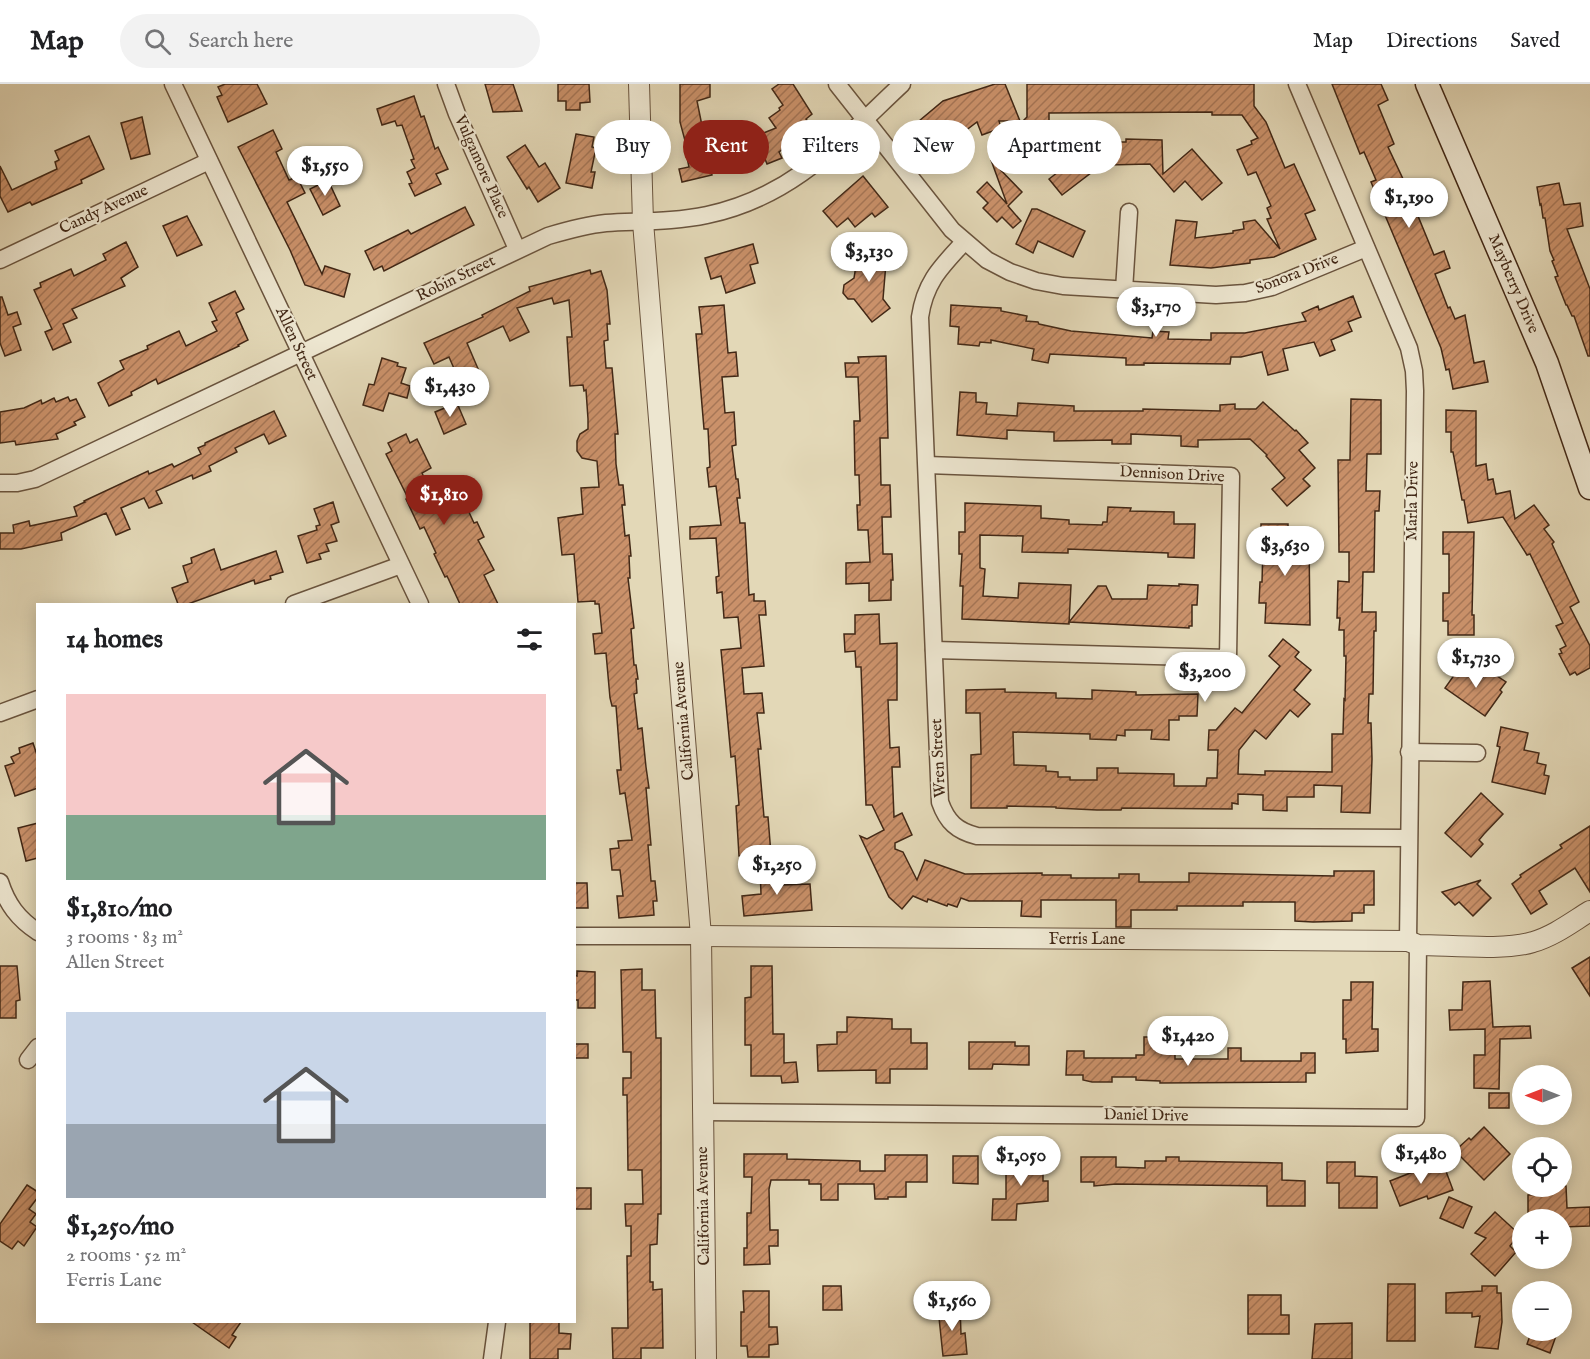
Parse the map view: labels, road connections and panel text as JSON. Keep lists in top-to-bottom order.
{
  "streets": {
    "main road": ["Mayberry Drive"],
    "street": [
      "Vulgamore Place",
      "Candy Avenue",
      "Sonora Drive",
      "Robin Street",
      "Allen Street",
      "Dennison Drive",
      "Marla Drive",
      "California Avenue",
      "Wren Street",
      "Ferris Lane",
      "Daniel Drive"
    ]
  },
  "crossings": [
    ["Vulgamore Place", "Robin Street"],
    ["Candy Avenue", "Allen Street"],
    ["Sonora Drive", "Robin Street"],
    ["Sonora Drive", "Marla Drive"],
    ["Sonora Drive", "Wren Street"],
    ["Robin Street", "Allen Street"],
    ["Robin Street", "California Avenue"],
    ["Dennison Drive", "Wren Street"],
    ["Marla Drive", "Wren Street"],
    ["Marla Drive", "Ferris Lane"],
    ["Marla Drive", "Daniel Drive"],
    ["California Avenue", "Ferris Lane"],
    ["California Avenue", "Daniel Drive"],
    ["Ferris Lane", "Daniel Drive"]
  ],
  "north": "left",
  "page": {
    "header": "Map",
    "search": "Search here",
    "nav": ["Map", "Directions", "Saved"],
    "chip": [
      "Buy",
      "Rent",
      "Filters",
      "New",
      "Apartment"
    ],
    "price": [
      "$1,550",
      "$1,190",
      "$3,130",
      "$3,170",
      "$1,430",
      "$1,810",
      "$3,630",
      "$1,730",
      "$3,200",
      "$1,250",
      "$1,420",
      "$1,480",
      "$1,050",
      "$1,560"
    ],
    "heading": "14 homes",
    "list": [
      {
        "name": "$1,810/mo",
        "note": "3 rooms · 83 m² · Allen Street"
      },
      {
        "name": "$1,250/mo",
        "note": "2 rooms · 52 m² · Ferris Lane"
      }
    ],
    "map_buttons": ["+", "−"]
  }
}
